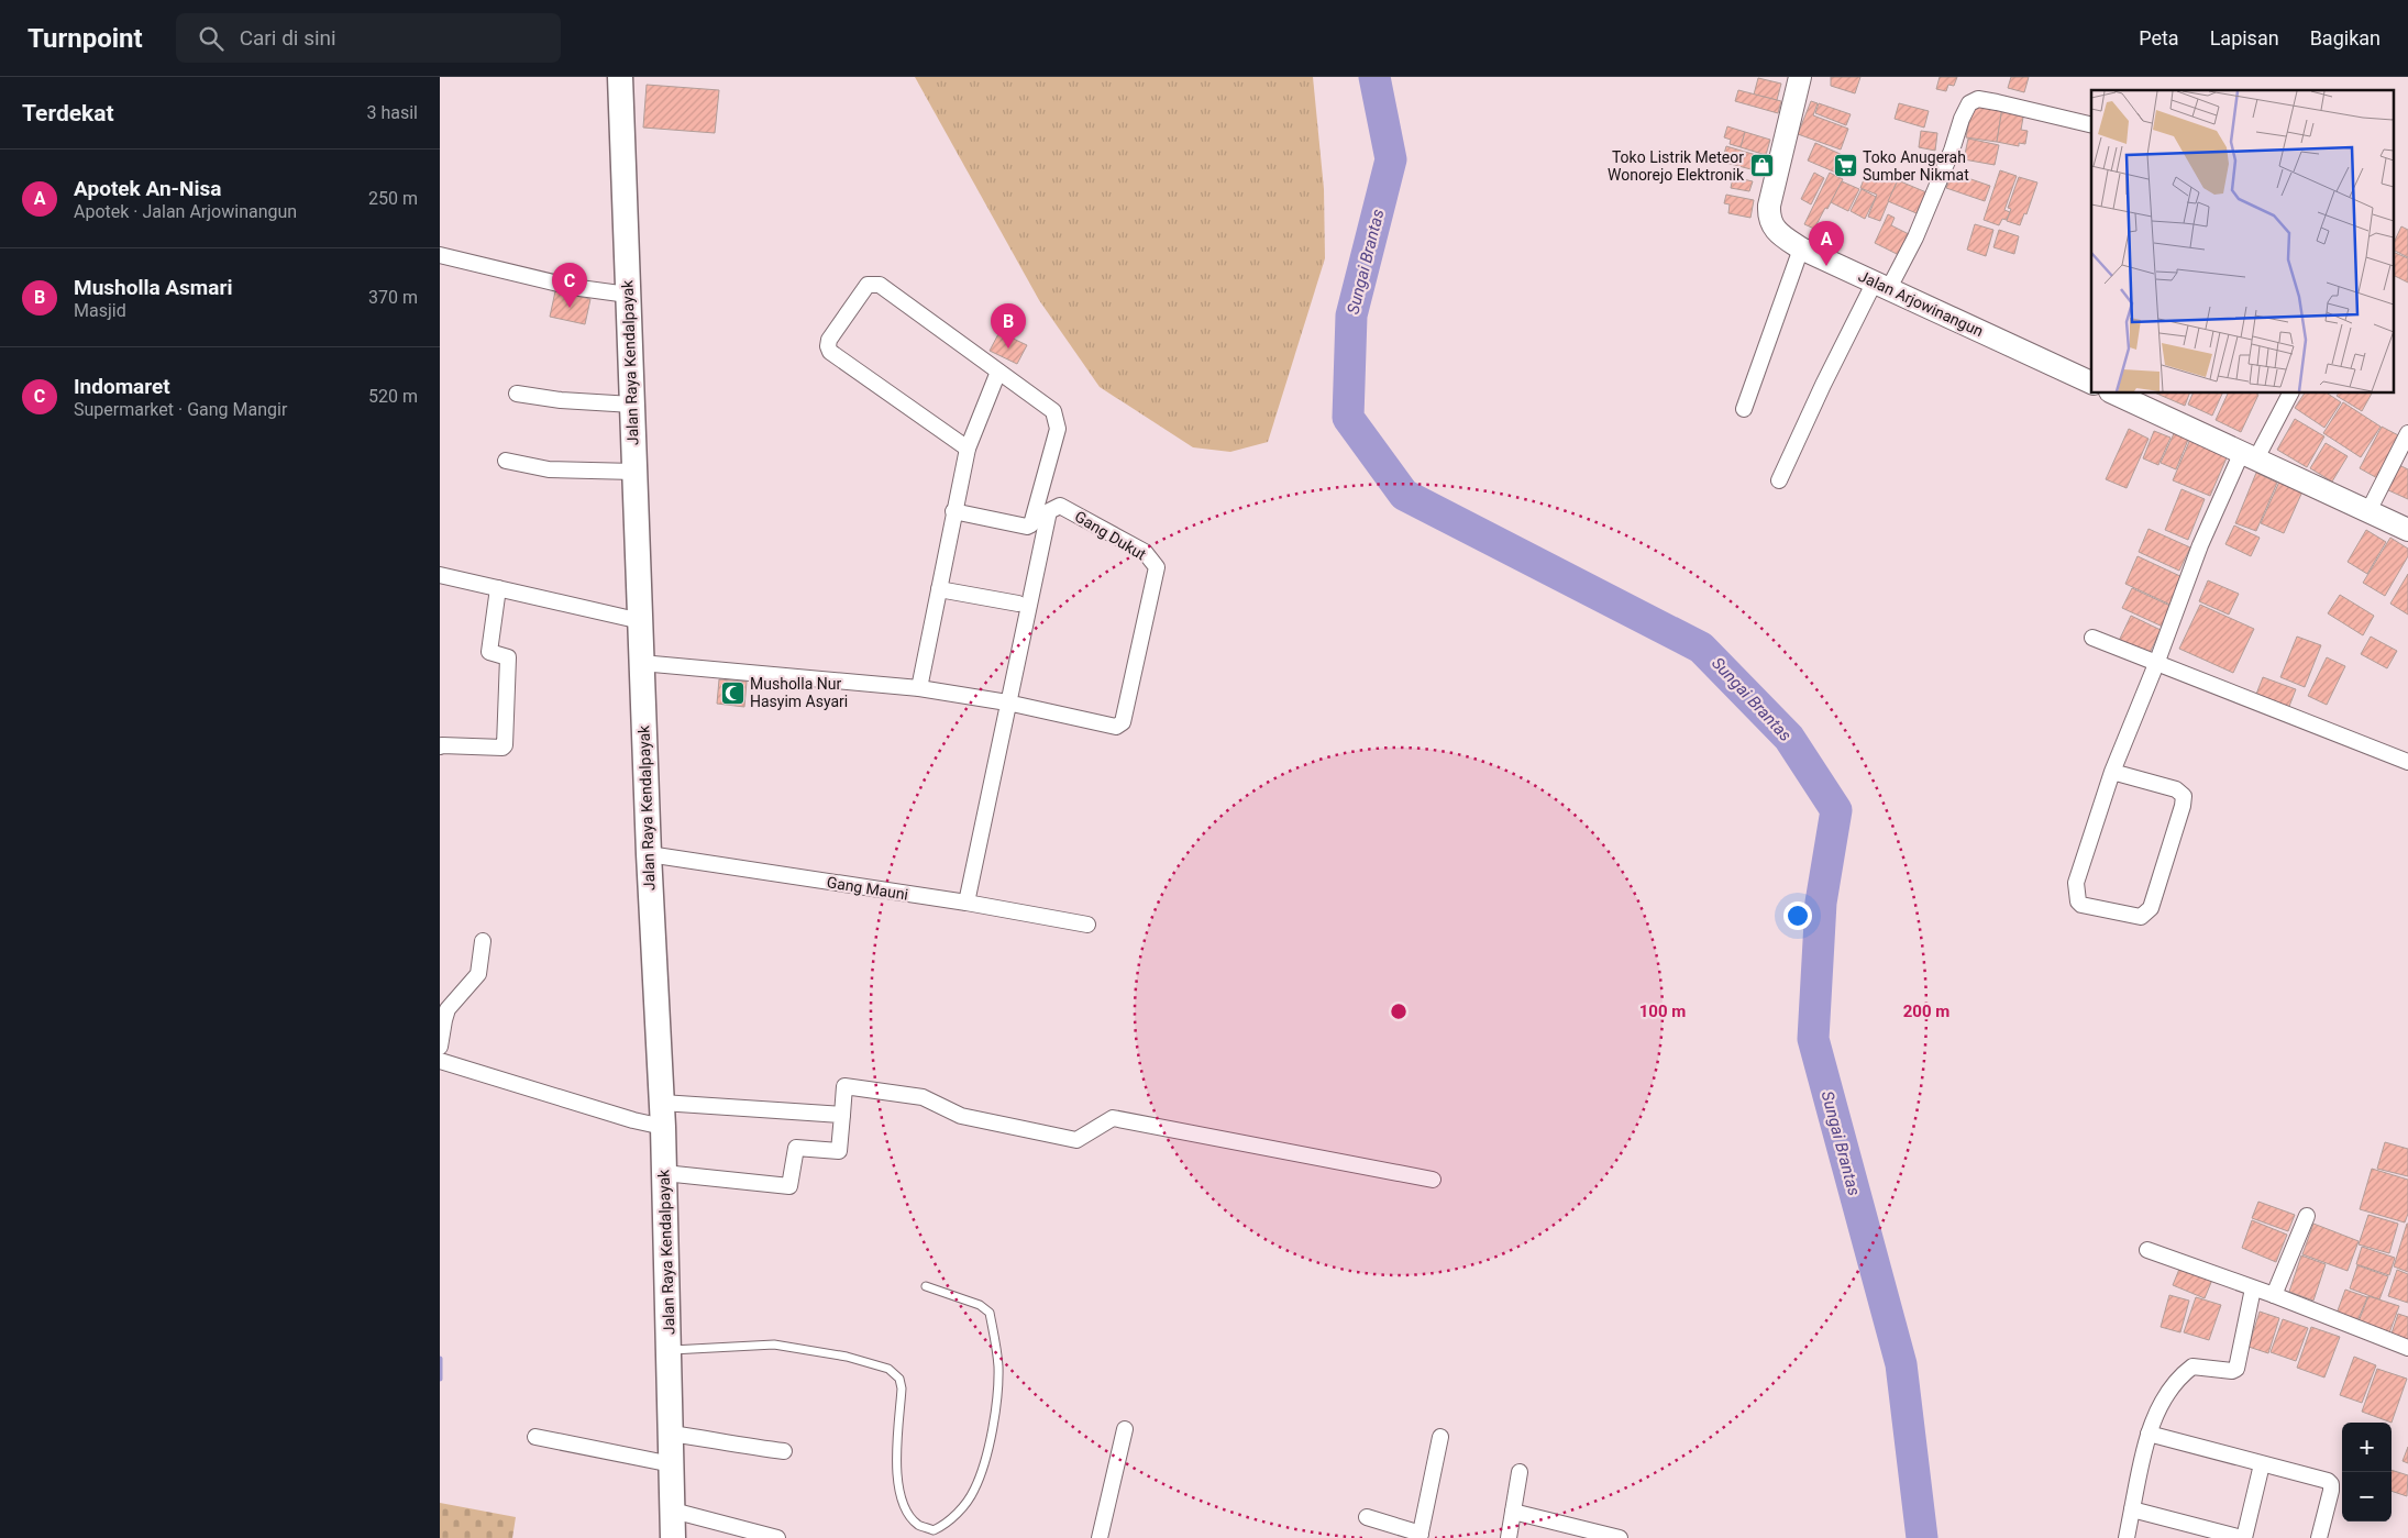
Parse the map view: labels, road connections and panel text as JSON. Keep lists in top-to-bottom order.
{
  "streets": {
    "main road": ["Jalan Arjowinangun", "Jalan Raya Kendalpayak"],
    "street": ["Gang Dukut", "Gang Mauni"]
  },
  "crossings": [
    ["Jalan Raya Kendalpayak", "Gang Mauni"]
  ],
  "water": ["Sungai Brantas"],
  "places": {
    "shop": ["Toko Listrik Meteor Wonorejo Elektronik"],
    "supermarket": ["Toko Anugerah Sumber Nikmat"],
    "mosque": ["Musholla Nur Hasyim Asyari"]
  },
  "page": {
    "header": "Turnpoint",
    "search": "Cari di sini",
    "nav": ["Peta", "Lapisan", "Bagikan"],
    "heading": ["Terdekat", "3 hasil"],
    "list": [
      {
        "mark": "A",
        "name": "Apotek An-Nisa",
        "note": "Apotek · Jalan Arjowinangun",
        "value": "250 m"
      },
      {
        "mark": "B",
        "name": "Musholla Asmari",
        "note": "Masjid",
        "value": "370 m"
      },
      {
        "mark": "C",
        "name": "Indomaret",
        "note": "Supermarket · Gang Mangir",
        "value": "520 m"
      }
    ],
    "pins": ["A", "C", "B"],
    "map_buttons": ["+", "−"]
  },
  "rings": ["100 m", "200 m"]
}
